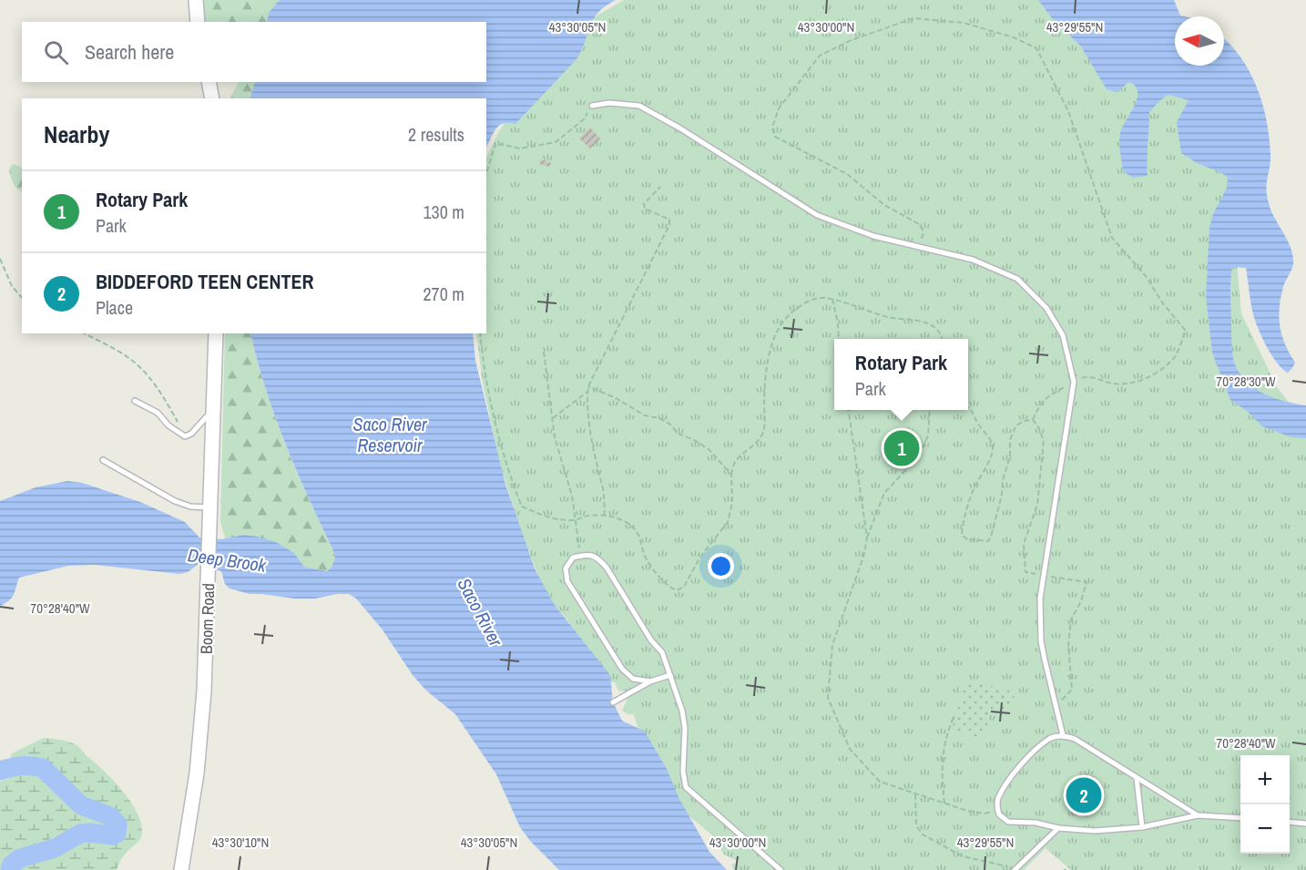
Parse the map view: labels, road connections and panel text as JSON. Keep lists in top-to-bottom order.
{
  "streets": {
    "street": ["Boom Road"]
  },
  "water": ["Saco River Reservoir", "Deep Brook", "Saco River"],
  "north": "left",
  "page": {
    "search": "Search here",
    "heading": ["Nearby", "2 results"],
    "list": [
      {
        "mark": "1",
        "name": "Rotary Park",
        "note": "Park",
        "value": "130 m"
      },
      {
        "mark": "2",
        "name": "BIDDEFORD TEEN CENTER",
        "note": "Place",
        "value": "270 m"
      }
    ],
    "popup": ["Rotary Park", "Park"],
    "pins": ["1", "2"],
    "map_buttons": ["+", "−"]
  },
  "coordinates": [
    "43°30'05\"N",
    "43°30'00\"N",
    "43°29'55\"N",
    "70°28'30\"W",
    "70°28'40\"W",
    "43°30'10\"N"
  ]
}
